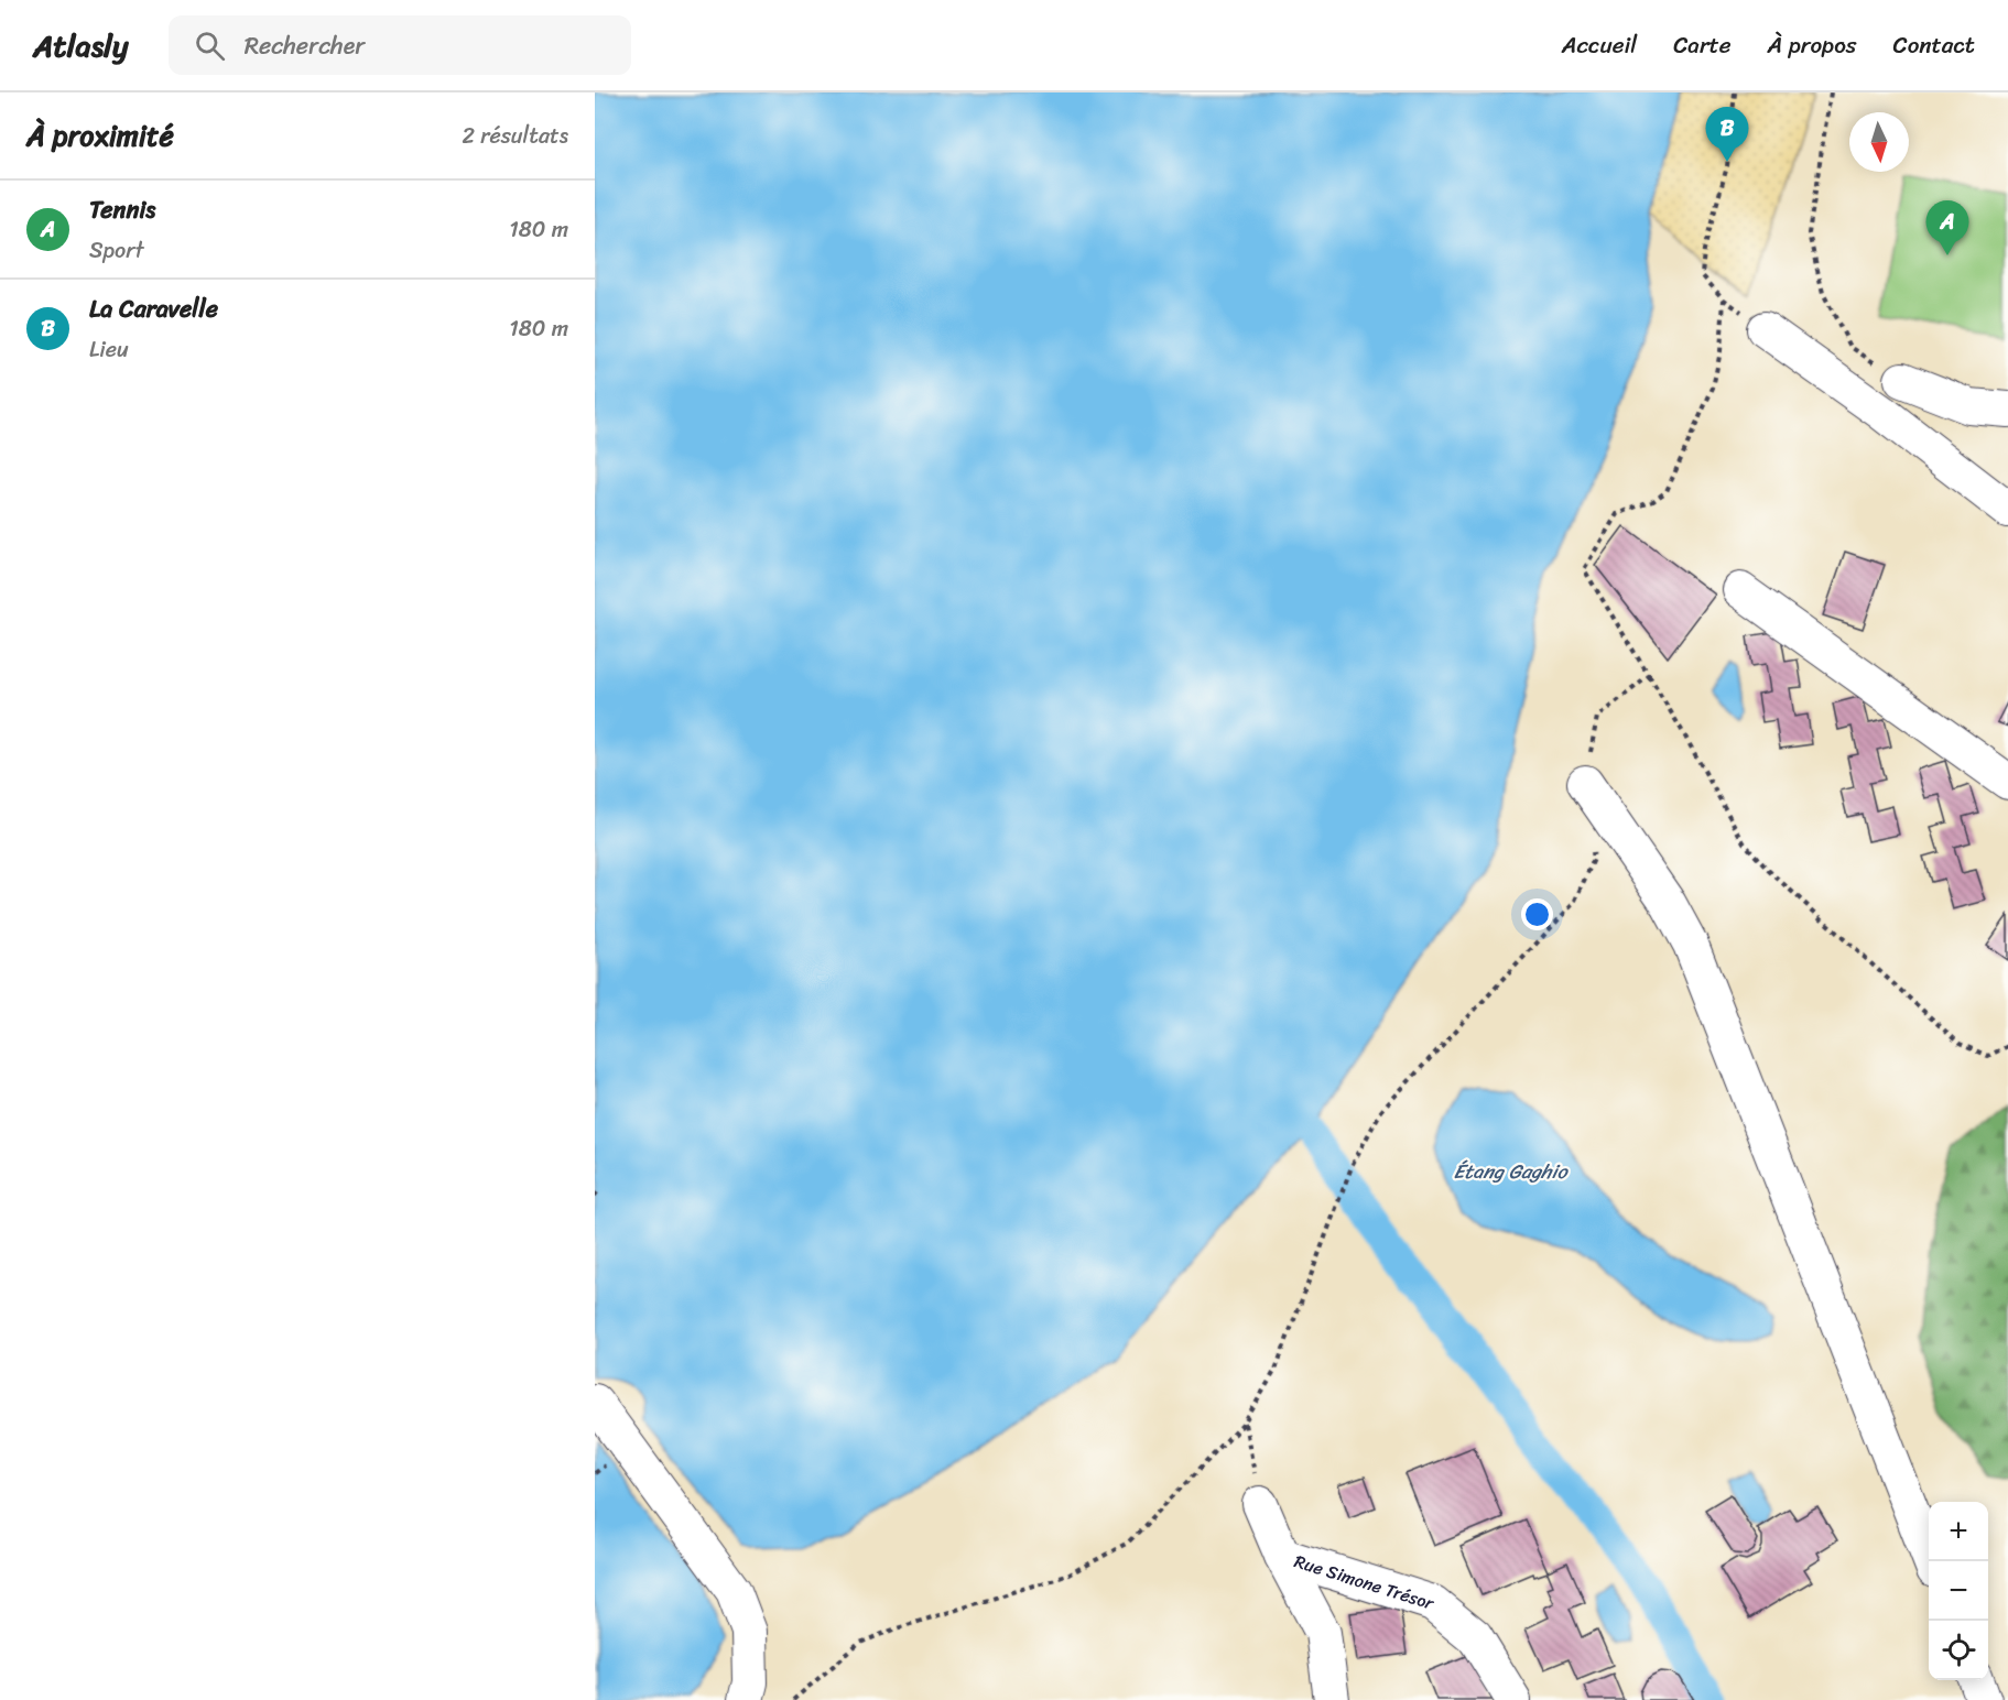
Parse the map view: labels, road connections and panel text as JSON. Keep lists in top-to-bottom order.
{
  "streets": {
    "street": ["Rue Simone Trésor"]
  },
  "water": ["Étang Gaghio"],
  "north": "bottom",
  "page": {
    "header": "Atlasly",
    "search": "Rechercher",
    "nav": [
      "Accueil",
      "Carte",
      "À propos",
      "Contact"
    ],
    "heading": ["À proximité", "2 résultats"],
    "pins": ["B", "A"],
    "list": [
      {
        "mark": "A",
        "name": "Tennis",
        "note": "Sport",
        "value": "180 m"
      },
      {
        "mark": "B",
        "name": "La Caravelle",
        "note": "Lieu",
        "value": "180 m"
      }
    ],
    "map_buttons": ["+", "−"]
  }
}
